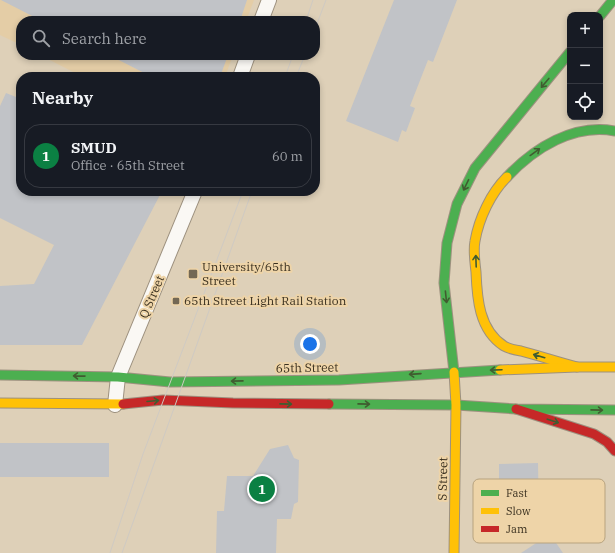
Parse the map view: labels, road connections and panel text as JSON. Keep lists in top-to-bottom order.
{
  "streets": {
    "main road": ["65th Street", "S Street"],
    "street": ["Q Street"]
  },
  "crossings": [
    ["Q Street", "65th Street"],
    ["65th Street", "S Street"]
  ],
  "one_way": ["S Street"],
  "places": {
    "transit": ["University/65th Street", "65th Street Light Rail Station"]
  },
  "legend": ["Fast", "Slow", "Jam"],
  "page": {
    "map_buttons": ["+", "−"],
    "search": "Search here",
    "heading": "Nearby",
    "list": [
      {
        "mark": "1",
        "name": "SMUD",
        "note": "Office · 65th Street",
        "value": "60 m"
      }
    ],
    "pins": "1"
  }
}
